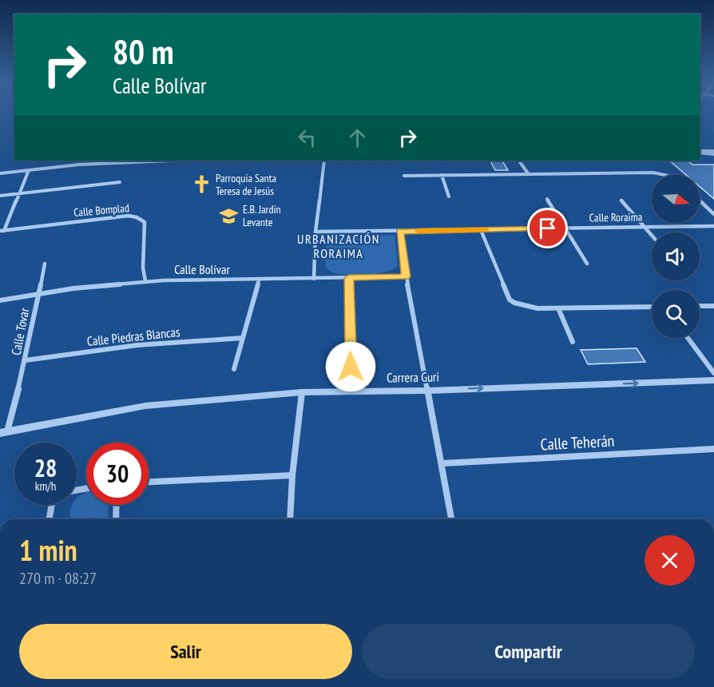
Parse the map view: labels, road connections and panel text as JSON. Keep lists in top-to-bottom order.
{
  "streets": {
    "street": [
      "Calle Bomplad",
      "Calle Roraima",
      "Calle Bolívar",
      "Calle Tovar",
      "Calle Piedras Blancas",
      "Carrera Guri",
      "Calle Teherán"
    ]
  },
  "crossings": [
    ["Calle Bomplad", "Calle Bolívar"],
    ["Calle Bolívar", "Calle Tovar"],
    ["Calle Tovar", "Calle Piedras Blancas"],
    ["Calle Tovar", "Carrera Guri"]
  ],
  "one_way": ["Carrera Guri"],
  "districts": ["URBANIZACIÓN RORAIMA"],
  "places": {
    "church": ["Parroquia Santa Teresa de Jesús"],
    "school or university": ["E.B. Jardín Levante"]
  },
  "north": "right",
  "page": {
    "turn": ["80 m", "Calle Bolívar"],
    "speed": "28 km/h",
    "limit": "30",
    "heading": ["1 min", "270 m · 08:27"],
    "buttons": ["Salir", "Compartir"]
  }
}
